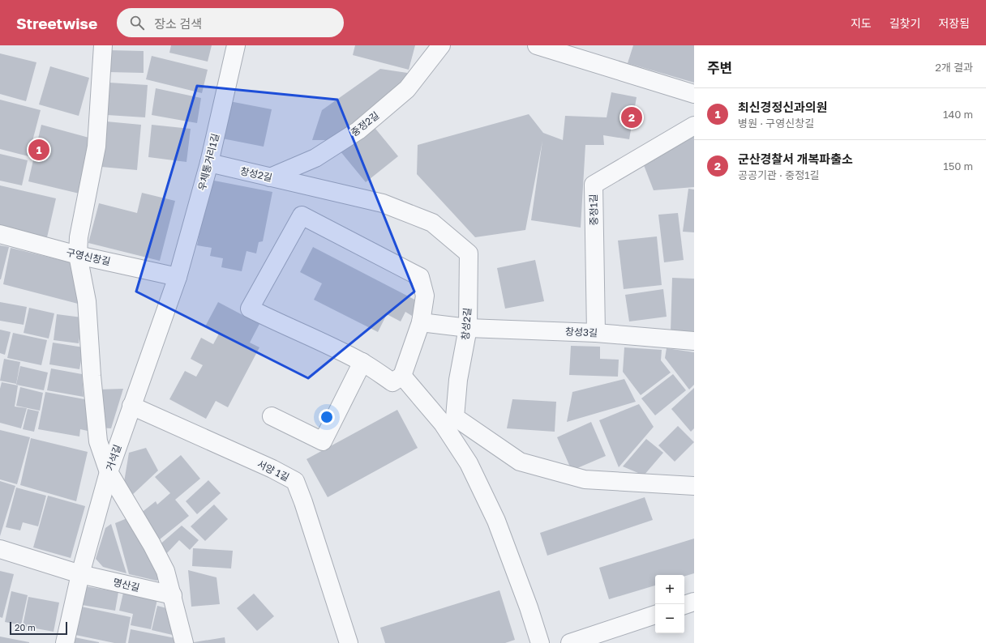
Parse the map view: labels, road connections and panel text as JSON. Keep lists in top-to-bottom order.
{
  "streets": {
    "street": [
      "중정2길",
      "우체통거리1길",
      "창성2길",
      "중정1길",
      "구영신창길",
      "창성3길",
      "거석길",
      "서양 1길",
      "명산길"
    ]
  },
  "crossings": [
    ["중정2길", "창성2길"],
    ["우체통거리1길", "창성2길"],
    ["우체통거리1길", "구영신창길"],
    ["우체통거리1길", "거석길"],
    ["창성2길", "창성3길"],
    ["중정1길", "창성3길"],
    ["구영신창길", "거석길"],
    ["거석길", "서양 1길"],
    ["거석길", "명산길"]
  ],
  "scale_bar": "20 m",
  "page": {
    "header": "Streetwise",
    "search": "장소 검색",
    "nav": ["지도", "길찾기", "저장됨"],
    "heading": ["주변", "2개 결과"],
    "list": [
      {
        "mark": "1",
        "name": "최신경정신과의원",
        "note": "병원 · 구영신창길",
        "value": "140 m"
      },
      {
        "mark": "2",
        "name": "군산경찰서 개복파출소",
        "note": "공공기관 · 중정1길",
        "value": "150 m"
      }
    ],
    "pins": ["2", "1"],
    "map_buttons": ["+", "−"],
    "scale": "20 m"
  }
}
